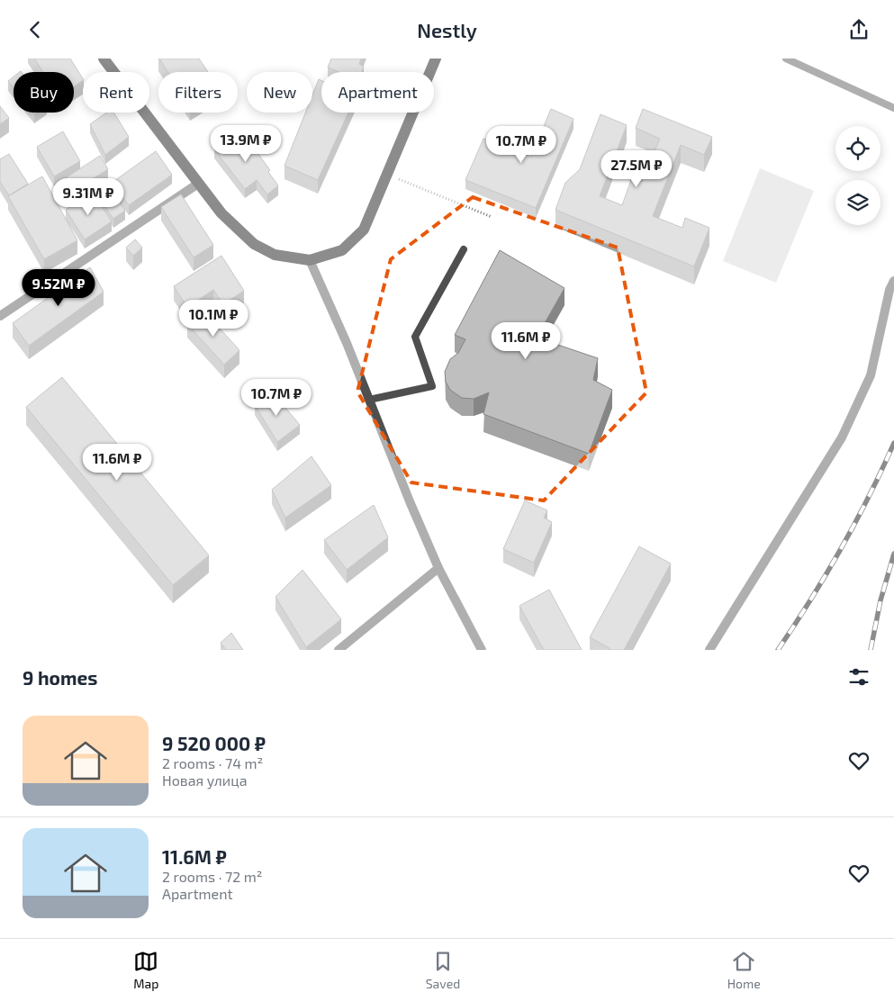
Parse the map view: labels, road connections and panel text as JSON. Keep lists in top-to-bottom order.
{
  "page": {
    "header": "Nestly",
    "chip": [
      "Buy",
      "Rent",
      "Filters",
      "New",
      "Apartment"
    ],
    "price": [
      "13.9M ₽",
      "10.7M ₽",
      "27.5M ₽",
      "9.31M ₽",
      "9.52M ₽",
      "10.1M ₽",
      "11.6M ₽",
      "10.7M ₽",
      "11.6M ₽"
    ],
    "heading": "9 homes",
    "list": [
      {
        "name": "9 520 000 ₽",
        "note": "2 rooms · 74 m² · Новая улица"
      },
      {
        "name": "11.6M ₽",
        "note": "2 rooms · 72 m² · Apartment"
      }
    ],
    "tabs": ["Map", "Saved", "Home"]
  }
}
